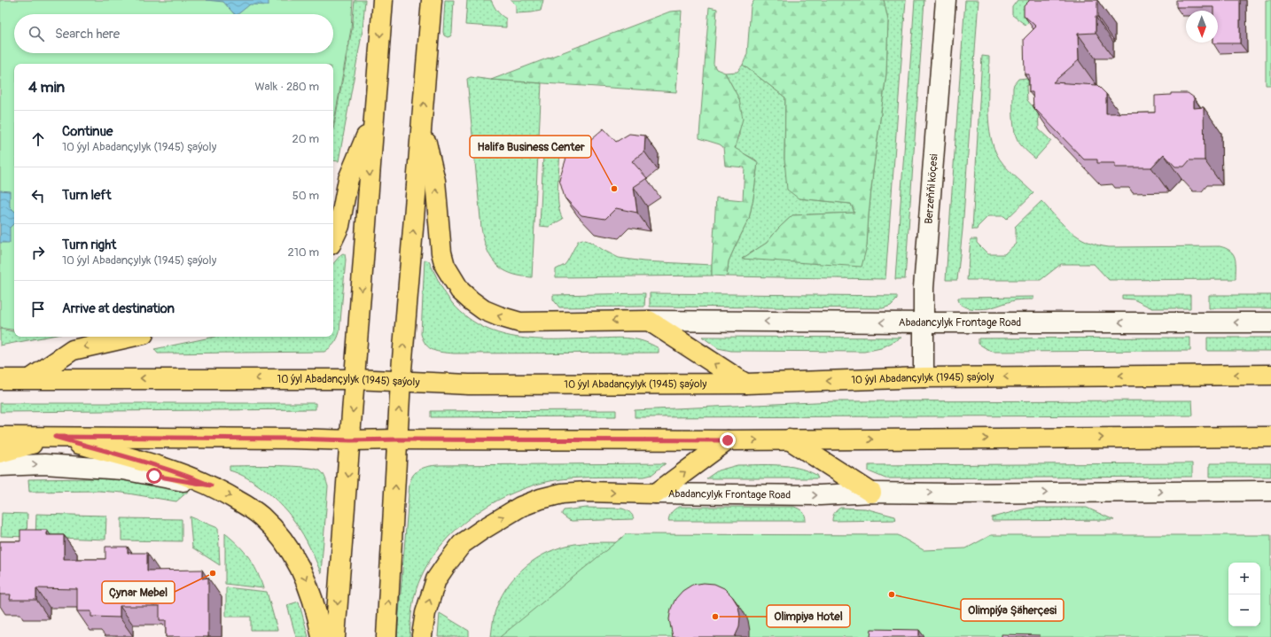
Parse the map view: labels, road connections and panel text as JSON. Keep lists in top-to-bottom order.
{
  "streets": {
    "main road": ["10 ýyl Abadançylyk (1945) şaýoly"],
    "street": ["Berzeňňi köçesi", "Abadancylyk Frontage Road"]
  },
  "crossings": [
    ["Berzeňňi köçesi", "Abadancylyk Frontage Road"],
    ["Berzeňňi köçesi", "10 ýyl Abadançylyk (1945) şaýoly"]
  ],
  "places": [
    "Halifa Business Center",
    "Çynar Mebel",
    "Olimpiýa Şäherçesi",
    "Olimpiya Hotel"
  ],
  "north": "bottom",
  "page": {
    "search": "Search here",
    "heading": ["4 min", "Walk · 280 m"],
    "list": [
      ["Continue", "10 ýyl Abadançylyk (1945) şaýoly", "20 m"],
      ["Turn left", "50 m"],
      ["Turn right", "10 ýyl Abadançylyk (1945) şaýoly", "210 m"],
      "Arrive at destination"
    ],
    "map_buttons": ["+", "−"]
  }
}
